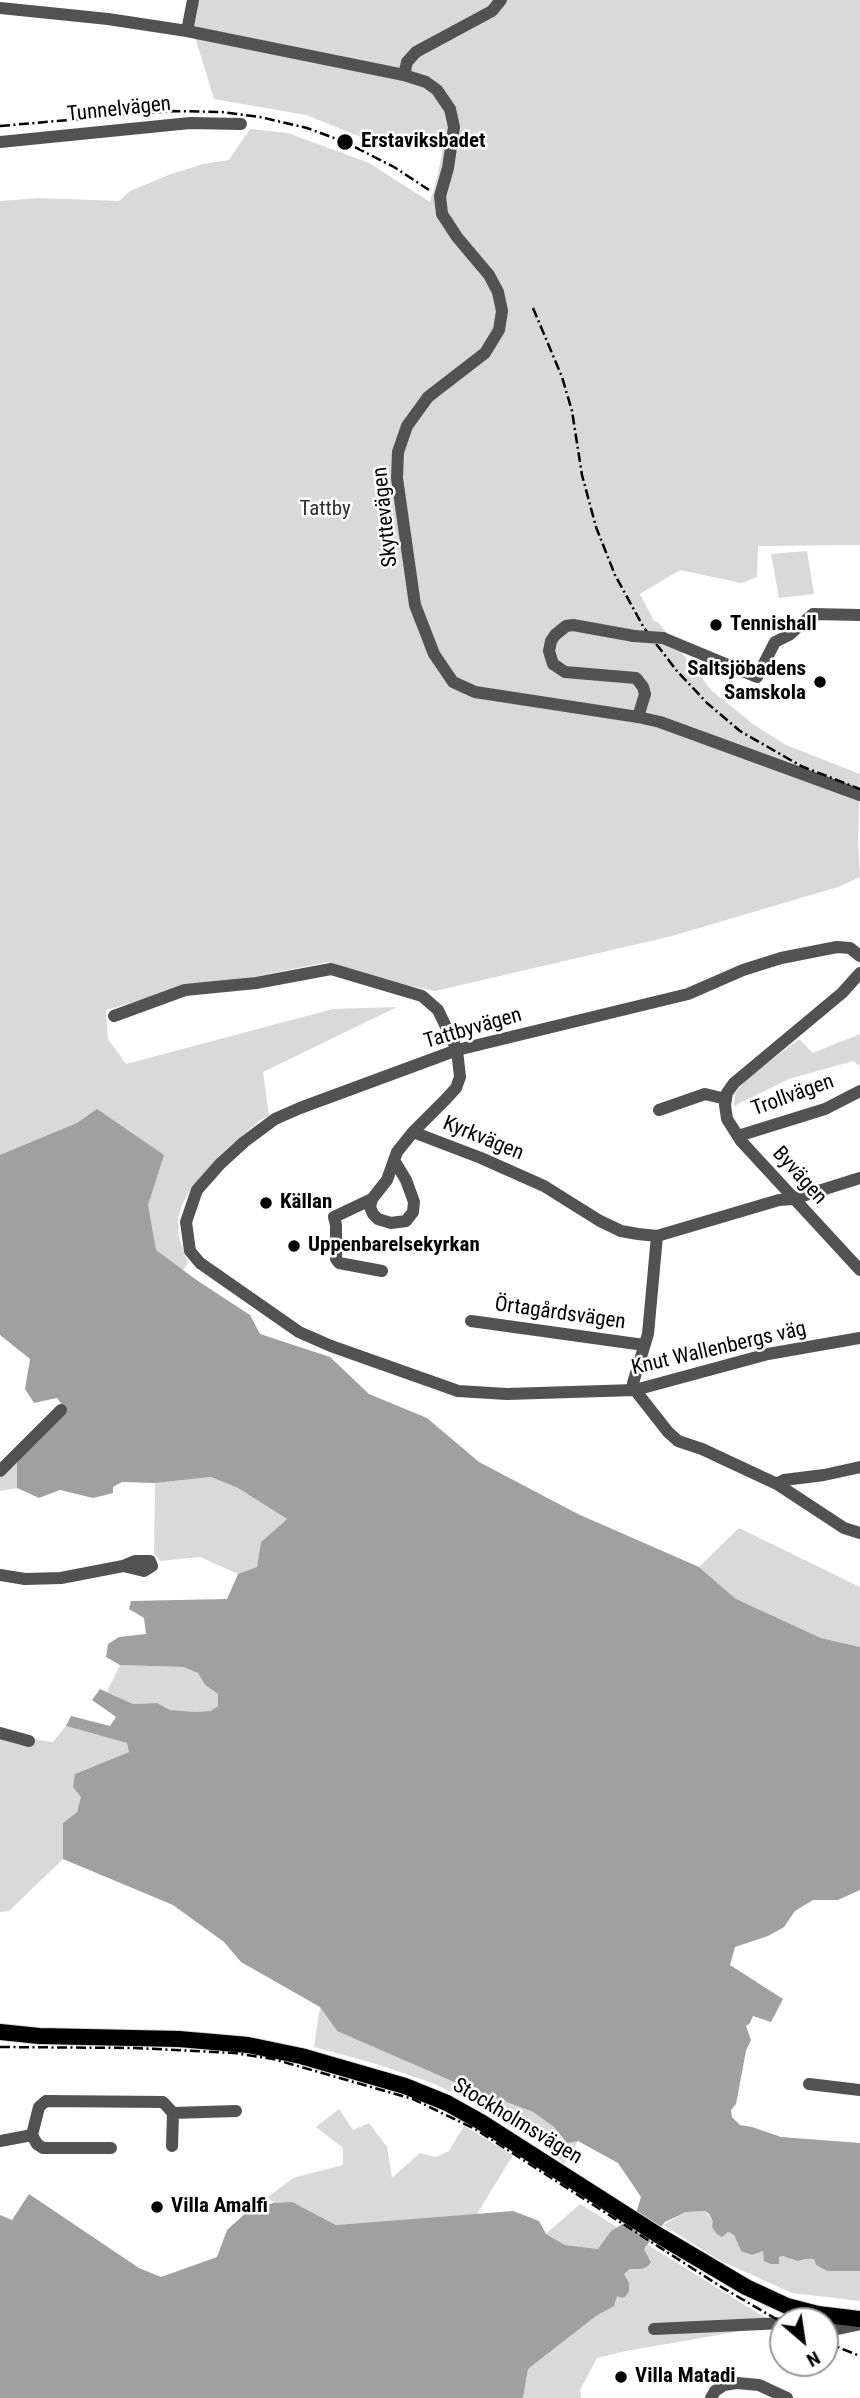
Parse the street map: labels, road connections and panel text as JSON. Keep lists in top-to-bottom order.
{
  "streets": {
    "main road": ["Stockholmsvägen"],
    "street": [
      "Tunnelvägen",
      "Skyttevägen",
      "Tattbyvägen",
      "Trollvägen",
      "Kyrkvägen",
      "Byvägen",
      "Örtagårdsvägen",
      "Knut Wallenbergs väg"
    ]
  },
  "crossings": [
    ["Tattbyvägen", "Kyrkvägen"],
    ["Tattbyvägen", "Knut Wallenbergs väg"],
    ["Trollvägen", "Byvägen"],
    ["Kyrkvägen", "Byvägen"]
  ],
  "parks": ["Tattby"],
  "places": [
    "Erstaviksbadet",
    "Tennishall",
    "Saltsjöbadens Samskola",
    "Källan",
    "Uppenbarelsekyrkan",
    "Villa Amalfi",
    "Villa Matadi"
  ],
  "north": "bottom right"
}
